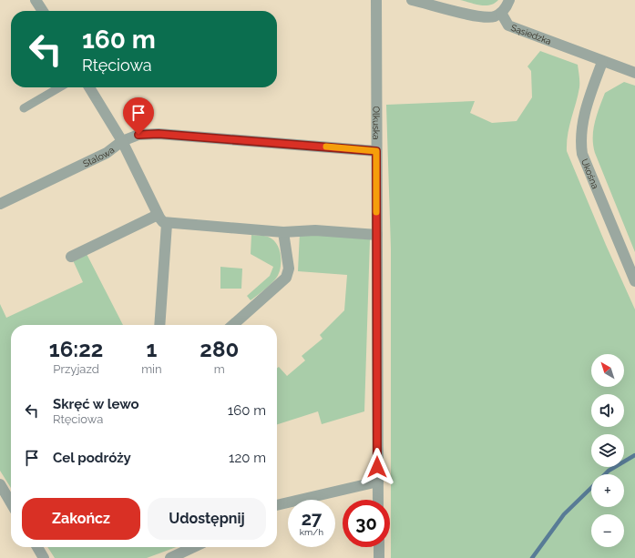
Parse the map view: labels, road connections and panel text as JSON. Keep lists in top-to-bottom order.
{
  "streets": {
    "street": [
      "Sąsiedzka",
      "Olkuska",
      "Stalowa",
      "Ukośna"
    ]
  },
  "crossings": [
    ["Sąsiedzka", "Ukośna"]
  ],
  "north": "top left",
  "page": {
    "turn": ["160 m", "Rtęciowa"],
    "eta": [
      "16:22",
      "Przyjazd",
      "1",
      "min",
      "280",
      "m"
    ],
    "map_buttons": ["+", "−"],
    "list": [
      {
        "name": "Skręć w lewo",
        "note": "Rtęciowa",
        "value": "160 m"
      },
      {
        "name": "Cel podróży",
        "value": "120 m"
      }
    ],
    "buttons": ["Zakończ", "Udostępnij"],
    "speed": "27 km/h",
    "limit": "30"
  }
}
